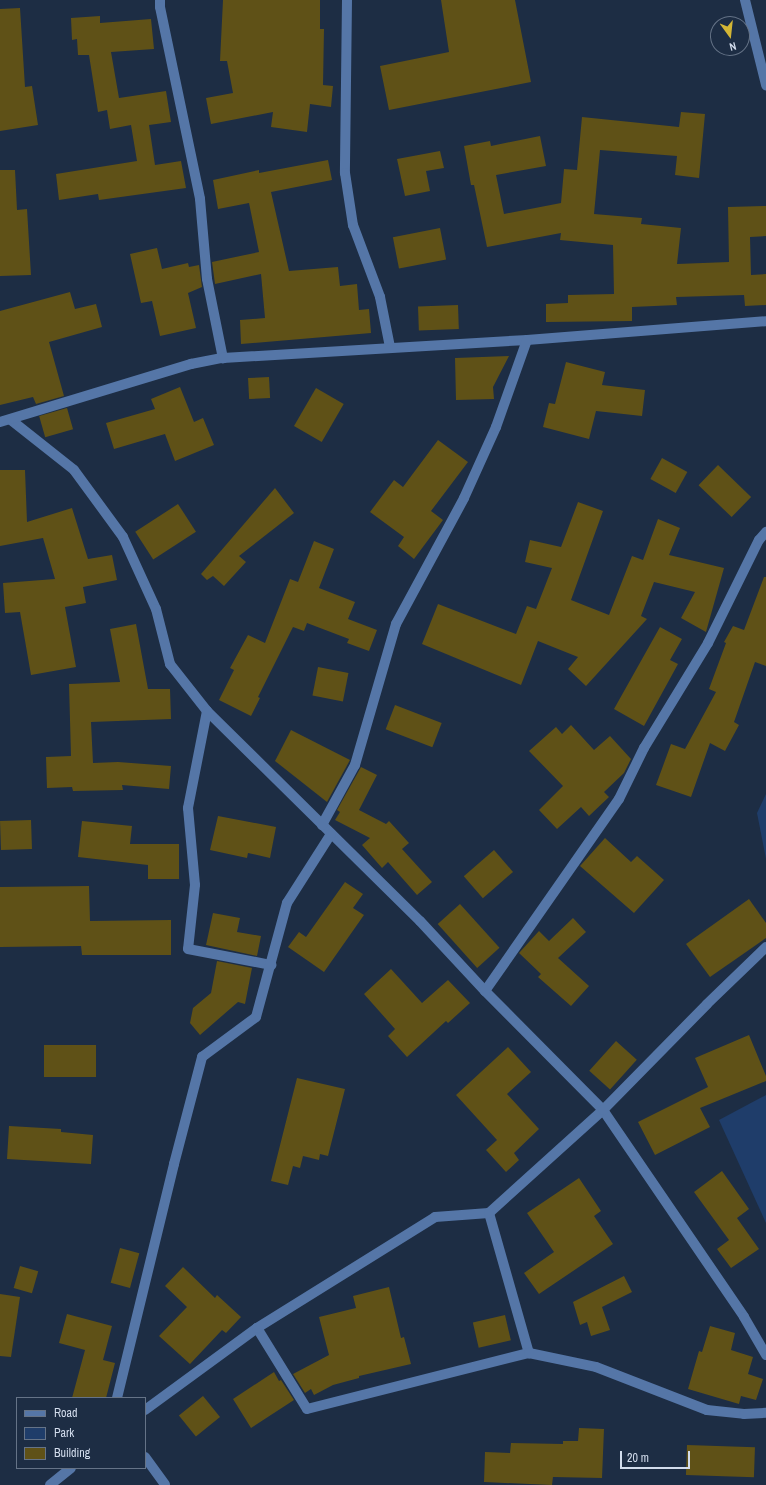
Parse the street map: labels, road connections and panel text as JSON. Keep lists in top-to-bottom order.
{
  "legend": ["Road", "Park", "Building"],
  "scale_bar": "20 m",
  "north": "bottom"
}
